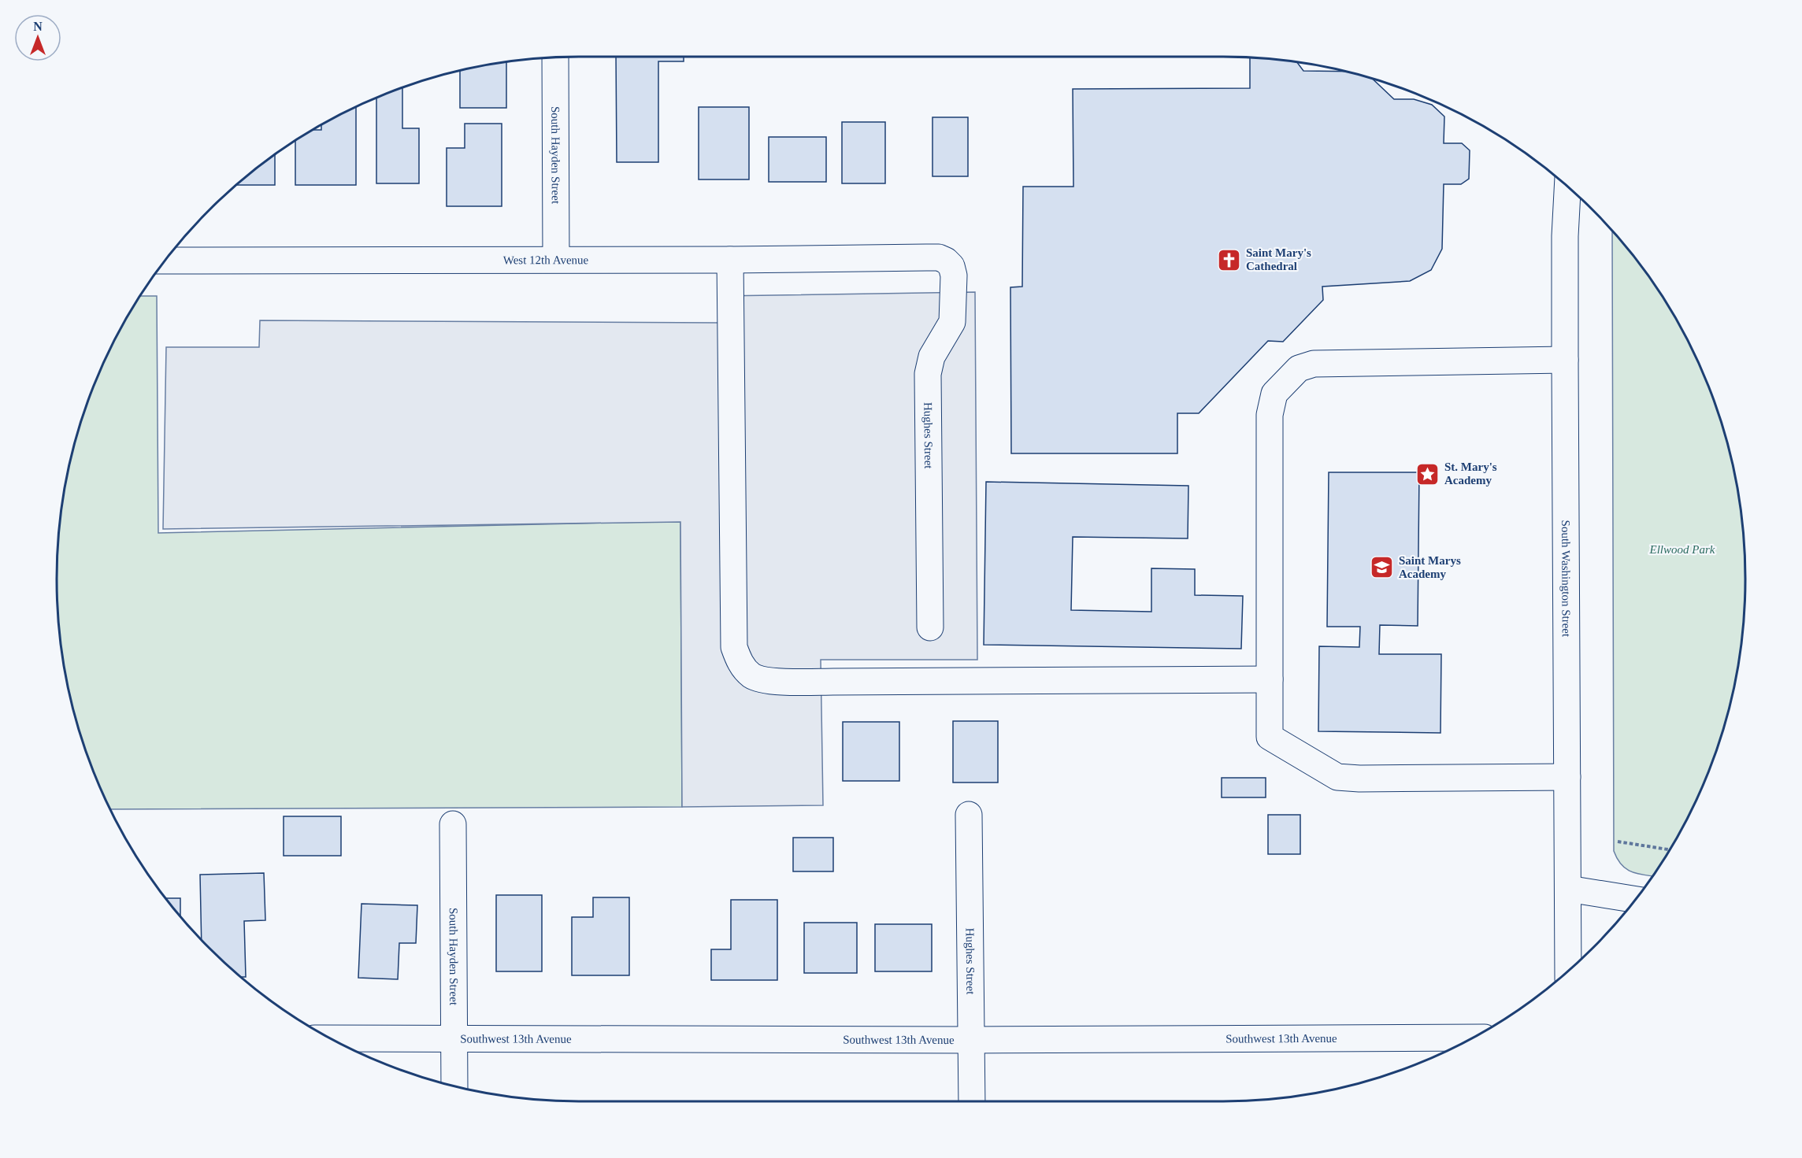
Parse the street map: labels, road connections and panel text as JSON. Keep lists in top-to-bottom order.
{
  "streets": {
    "street": [
      "South Hayden Street",
      "West 12th Avenue",
      "Hughes Street",
      "South Washington Street",
      "Southwest 13th Avenue"
    ]
  },
  "crossings": [
    ["South Hayden Street", "West 12th Avenue"],
    ["South Hayden Street", "Southwest 13th Avenue"],
    ["West 12th Avenue", "Hughes Street"],
    ["Hughes Street", "Southwest 13th Avenue"]
  ],
  "parks": ["Ellwood Park"],
  "places": {
    "church": ["Saint Mary's Cathedral"],
    "place": ["St. Mary's Academy"],
    "school or university": ["Saint Marys Academy"]
  },
  "north": "top"
}
